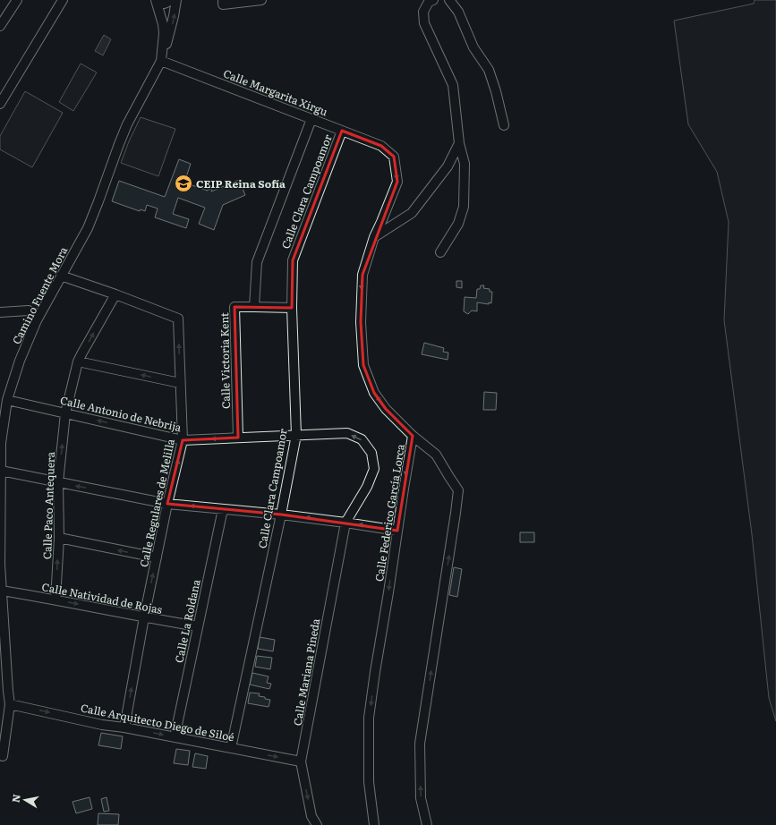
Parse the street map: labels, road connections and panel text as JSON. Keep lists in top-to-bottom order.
{
  "streets": {
    "street": [
      "Calle Margarita Xirgu",
      "Calle Clara Campoamor",
      "Camino Fuente Mora",
      "Calle Victoria Kent",
      "Calle Antonio de Nebrija",
      "Calle Regulares de Melilla",
      "Calle Paco Antequera",
      "Calle Federico García Lorca",
      "Calle Natividad de Rojas",
      "Calle La Roldana",
      "Calle Mariana Pineda",
      "Calle Arquitecto Diego de Siloé"
    ]
  },
  "crossings": [
    ["Calle Margarita Xirgu", "Calle Clara Campoamor"],
    ["Calle Margarita Xirgu", "Camino Fuente Mora"],
    ["Calle Margarita Xirgu", "Calle Federico García Lorca"],
    ["Calle Clara Campoamor", "Calle Antonio de Nebrija"],
    ["Calle Clara Campoamor", "Calle Mariana Pineda"],
    ["Calle Clara Campoamor", "Calle Arquitecto Diego de Siloé"],
    ["Camino Fuente Mora", "Calle Antonio de Nebrija"],
    ["Camino Fuente Mora", "Calle Regulares de Melilla"],
    ["Camino Fuente Mora", "Calle Natividad de Rojas"],
    ["Camino Fuente Mora", "Calle Arquitecto Diego de Siloé"],
    ["Calle Victoria Kent", "Calle Antonio de Nebrija"],
    ["Calle Antonio de Nebrija", "Calle Regulares de Melilla"],
    ["Calle Antonio de Nebrija", "Calle Paco Antequera"],
    ["Calle Antonio de Nebrija", "Calle Mariana Pineda"],
    ["Calle Regulares de Melilla", "Calle Paco Antequera"],
    ["Calle Regulares de Melilla", "Calle Natividad de Rojas"],
    ["Calle Regulares de Melilla", "Calle Arquitecto Diego de Siloé"],
    ["Calle Paco Antequera", "Calle Natividad de Rojas"],
    ["Calle Natividad de Rojas", "Calle La Roldana"],
    ["Calle La Roldana", "Calle Arquitecto Diego de Siloé"],
    ["Calle Mariana Pineda", "Calle Arquitecto Diego de Siloé"]
  ],
  "one_way": ["Calle Regulares de Melilla", "Calle Paco Antequera", "Calle Arquitecto Diego de Siloé"],
  "places": {
    "school or university": ["CEIP Reina Sofía"]
  },
  "north": "left"
}
